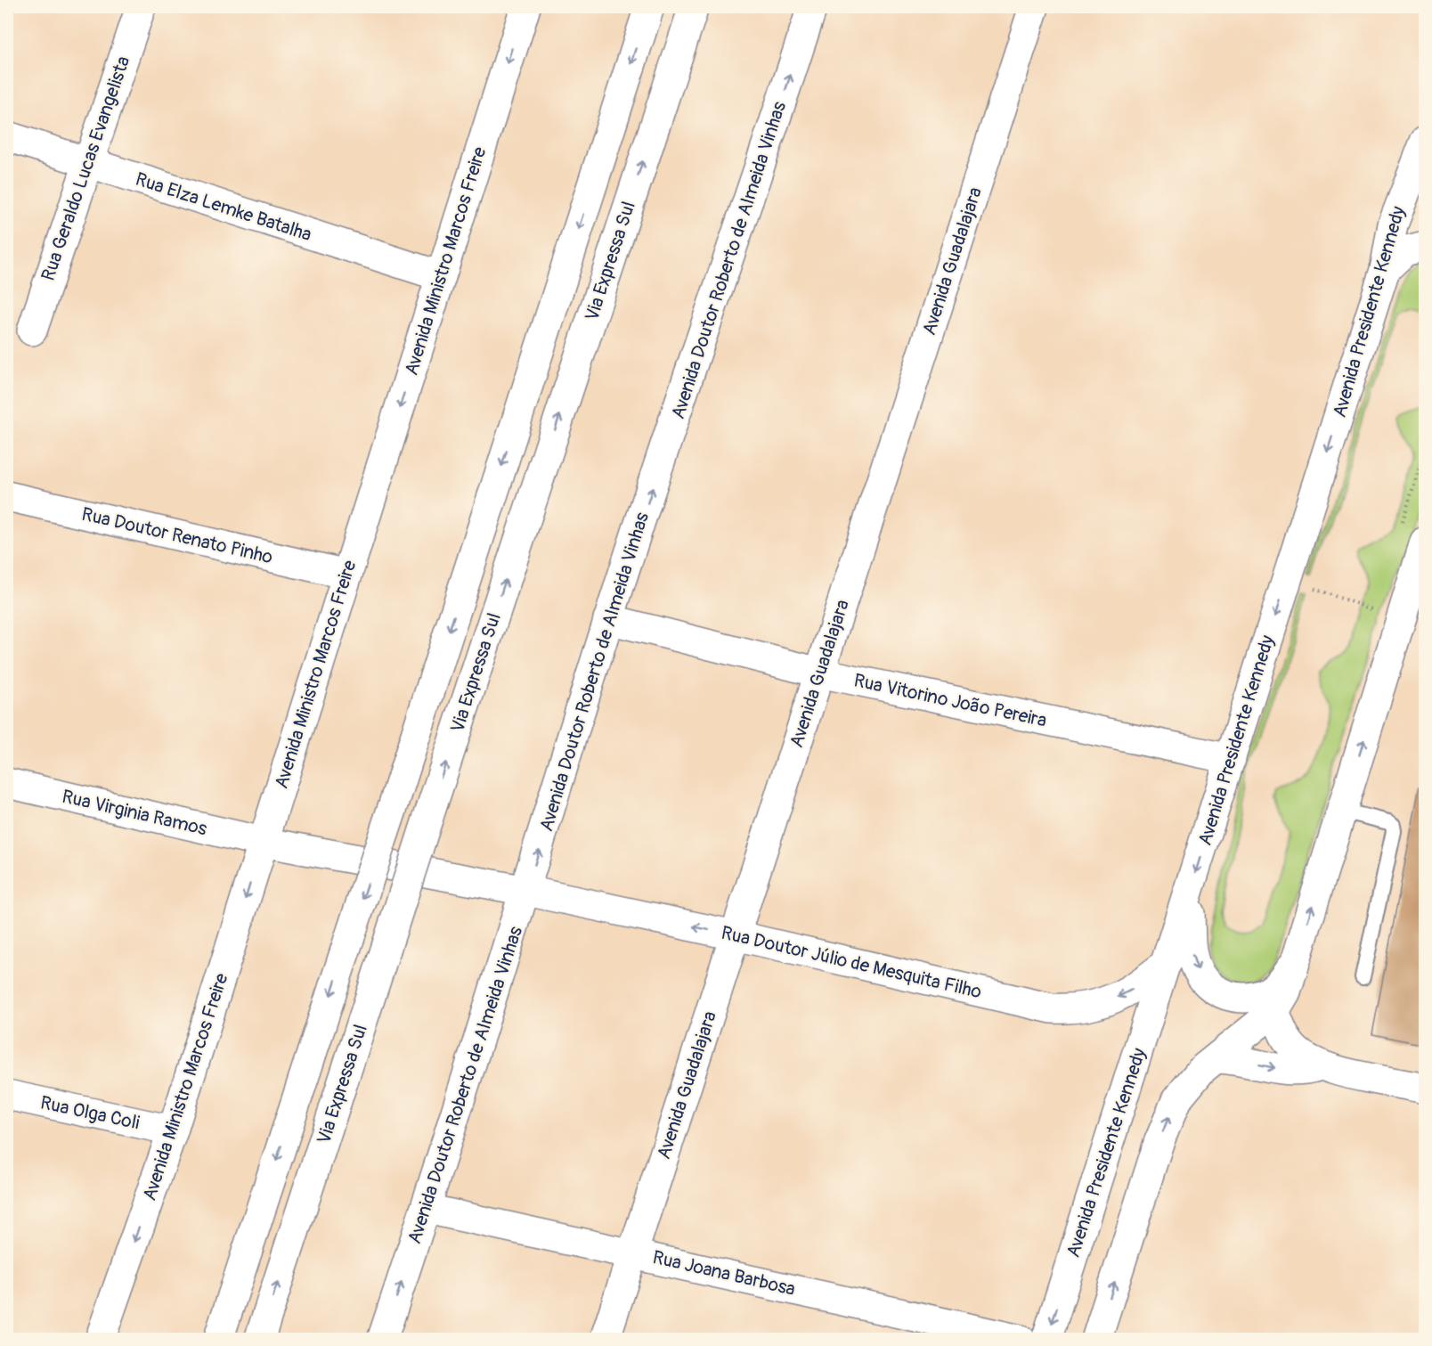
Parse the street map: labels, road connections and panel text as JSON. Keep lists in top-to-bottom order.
{
  "streets": {
    "main road": [
      "Rua Geraldo Lucas Evangelista",
      "Rua Elza Lemke Batalha",
      "Avenida Doutor Roberto de Almeida Vinhas",
      "Avenida Ministro Marcos Freire",
      "Via Expressa Sul",
      "Avenida Guadalajara",
      "Avenida Presidente Kennedy",
      "Rua Doutor Renato Pinho",
      "Rua Vitorino João Pereira",
      "Rua Virginia Ramos",
      "Rua Doutor Júlio de Mesquita Filho",
      "Rua Olga Coli",
      "Rua Joana Barbosa"
    ]
  },
  "crossings": [
    ["Rua Geraldo Lucas Evangelista", "Rua Elza Lemke Batalha"],
    ["Rua Elza Lemke Batalha", "Avenida Ministro Marcos Freire"],
    ["Avenida Doutor Roberto de Almeida Vinhas", "Rua Vitorino João Pereira"],
    ["Avenida Doutor Roberto de Almeida Vinhas", "Rua Virginia Ramos"],
    ["Avenida Doutor Roberto de Almeida Vinhas", "Rua Doutor Júlio de Mesquita Filho"],
    ["Avenida Doutor Roberto de Almeida Vinhas", "Rua Joana Barbosa"],
    ["Avenida Ministro Marcos Freire", "Rua Doutor Renato Pinho"],
    ["Avenida Ministro Marcos Freire", "Rua Virginia Ramos"],
    ["Avenida Ministro Marcos Freire", "Rua Olga Coli"],
    ["Avenida Guadalajara", "Rua Vitorino João Pereira"],
    ["Avenida Guadalajara", "Rua Doutor Júlio de Mesquita Filho"],
    ["Avenida Guadalajara", "Rua Joana Barbosa"],
    ["Avenida Presidente Kennedy", "Rua Vitorino João Pereira"],
    ["Avenida Presidente Kennedy", "Rua Doutor Júlio de Mesquita Filho"],
    ["Rua Virginia Ramos", "Rua Doutor Júlio de Mesquita Filho"]
  ],
  "one_way": ["Avenida Doutor Roberto de Almeida Vinhas", "Avenida Ministro Marcos Freire", "Rua Doutor Júlio de Mesquita Filho"]
}
